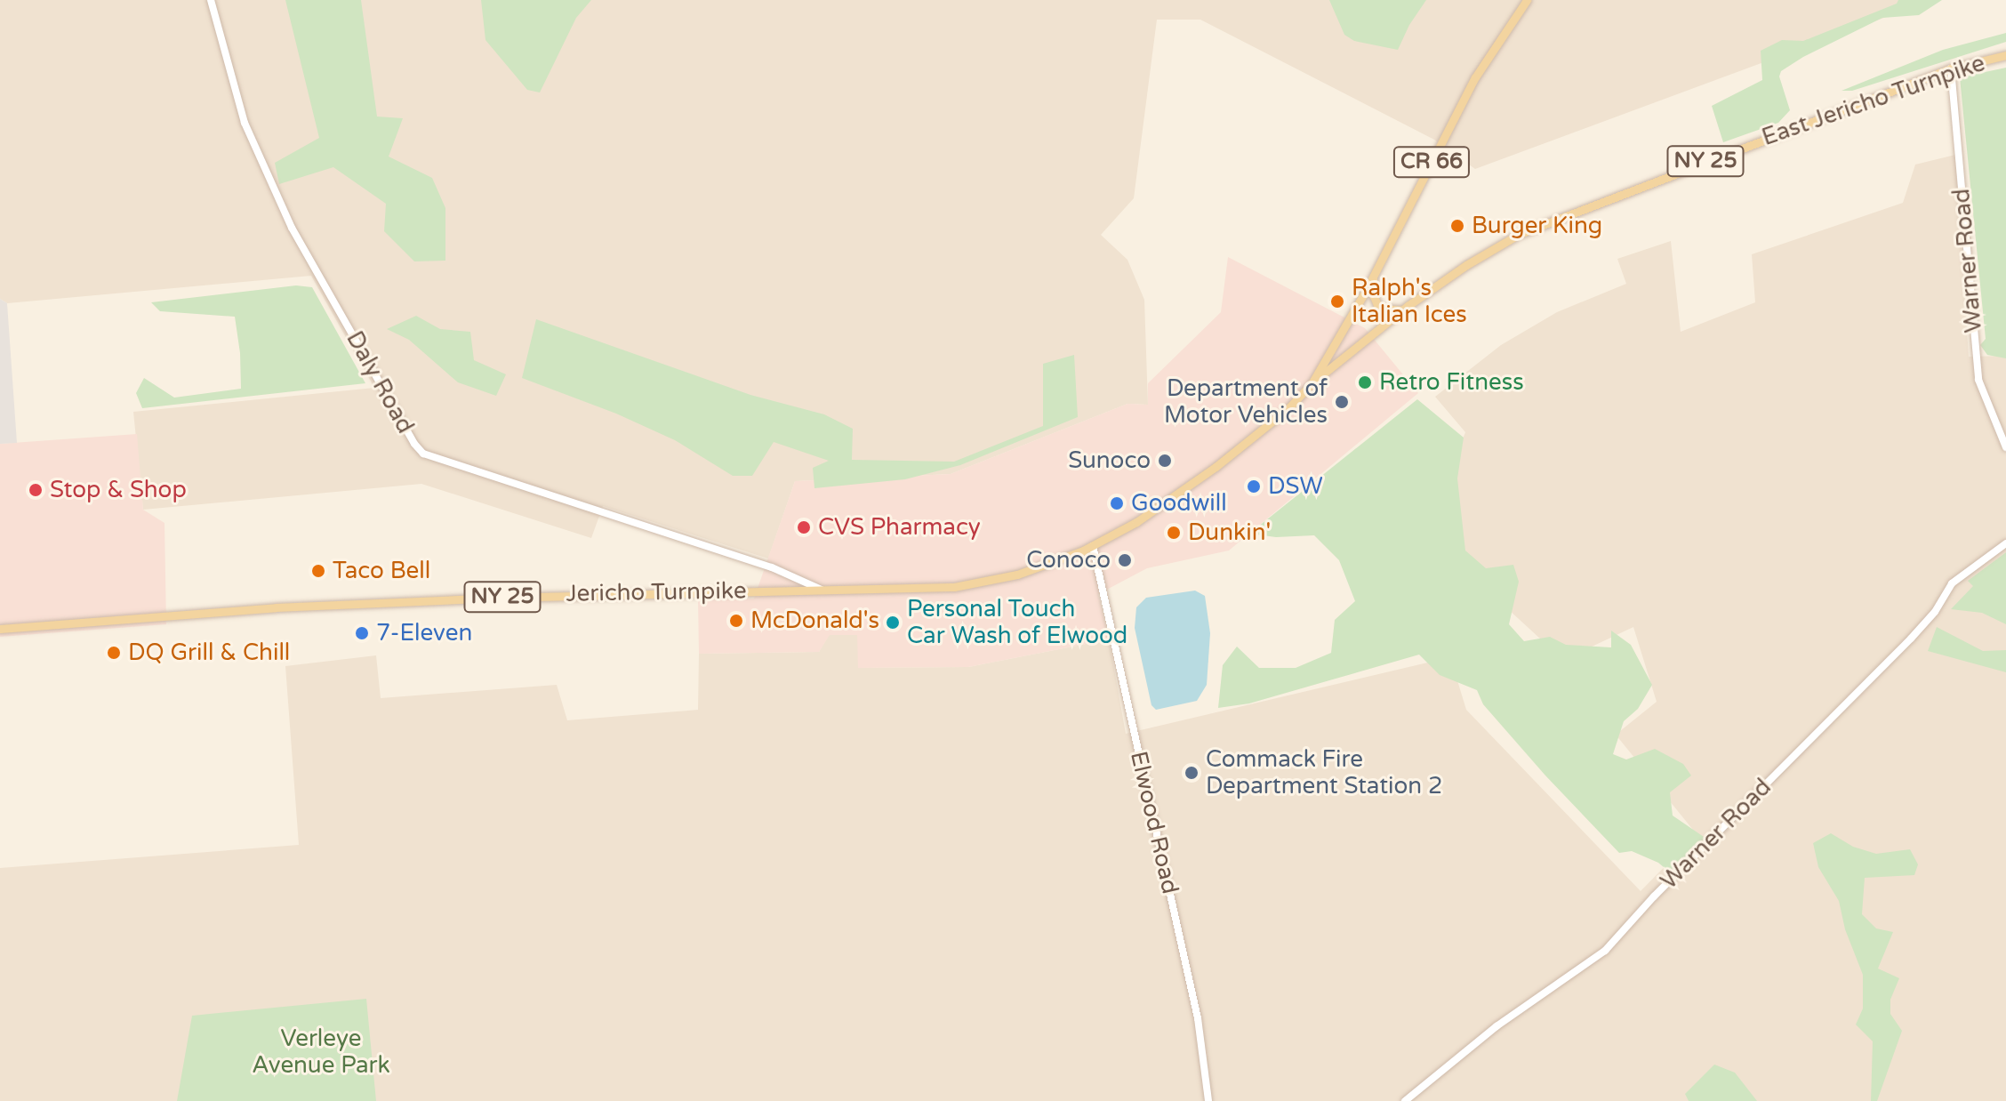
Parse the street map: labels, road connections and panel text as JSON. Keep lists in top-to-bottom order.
{
  "streets": {
    "main road": [
      "East Jericho Turnpike",
      "NY 25",
      "CR 66",
      "Jericho Turnpike"
    ],
    "street": ["Warner Road", "Daly Road", "Elwood Road"]
  },
  "crossings": [
    ["East Jericho Turnpike", "CR 66"],
    ["East Jericho Turnpike", "Warner Road"],
    ["East Jericho Turnpike", "Jericho Turnpike"],
    ["East Jericho Turnpike", "Elwood Road"],
    ["Daly Road", "Jericho Turnpike"],
    ["Jericho Turnpike", "Elwood Road"]
  ],
  "parks": ["Verleye Avenue Park"],
  "places": [
    "Burger King",
    "Ralph's Italian Ices",
    "Retro Fitness",
    "Department of Motor Vehicles",
    "Sunoco",
    "DSW",
    "Stop & Shop",
    "Goodwill",
    "CVS Pharmacy",
    "Dunkin'",
    "Conoco",
    "Taco Bell",
    "McDonald's",
    "Personal Touch Car Wash of Elwood",
    "7-Eleven",
    "DQ Grill & Chill",
    "Commack Fire Department Station 2"
  ]
}
